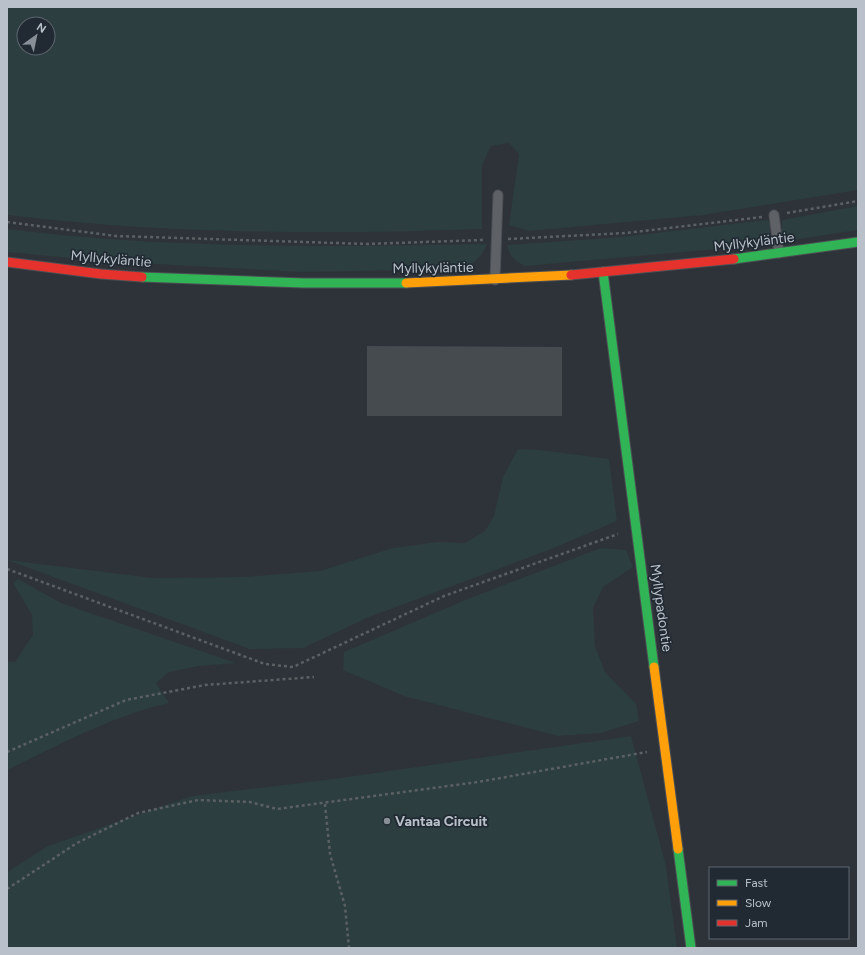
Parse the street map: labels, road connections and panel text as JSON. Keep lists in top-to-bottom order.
{
  "streets": {
    "main road": ["Myllykyläntie", "Myllypadontie"]
  },
  "crossings": [
    ["Myllykyläntie", "Myllypadontie"]
  ],
  "places": ["Vantaa Circuit"],
  "legend": ["Fast", "Slow", "Jam"],
  "north": "top right"
}
